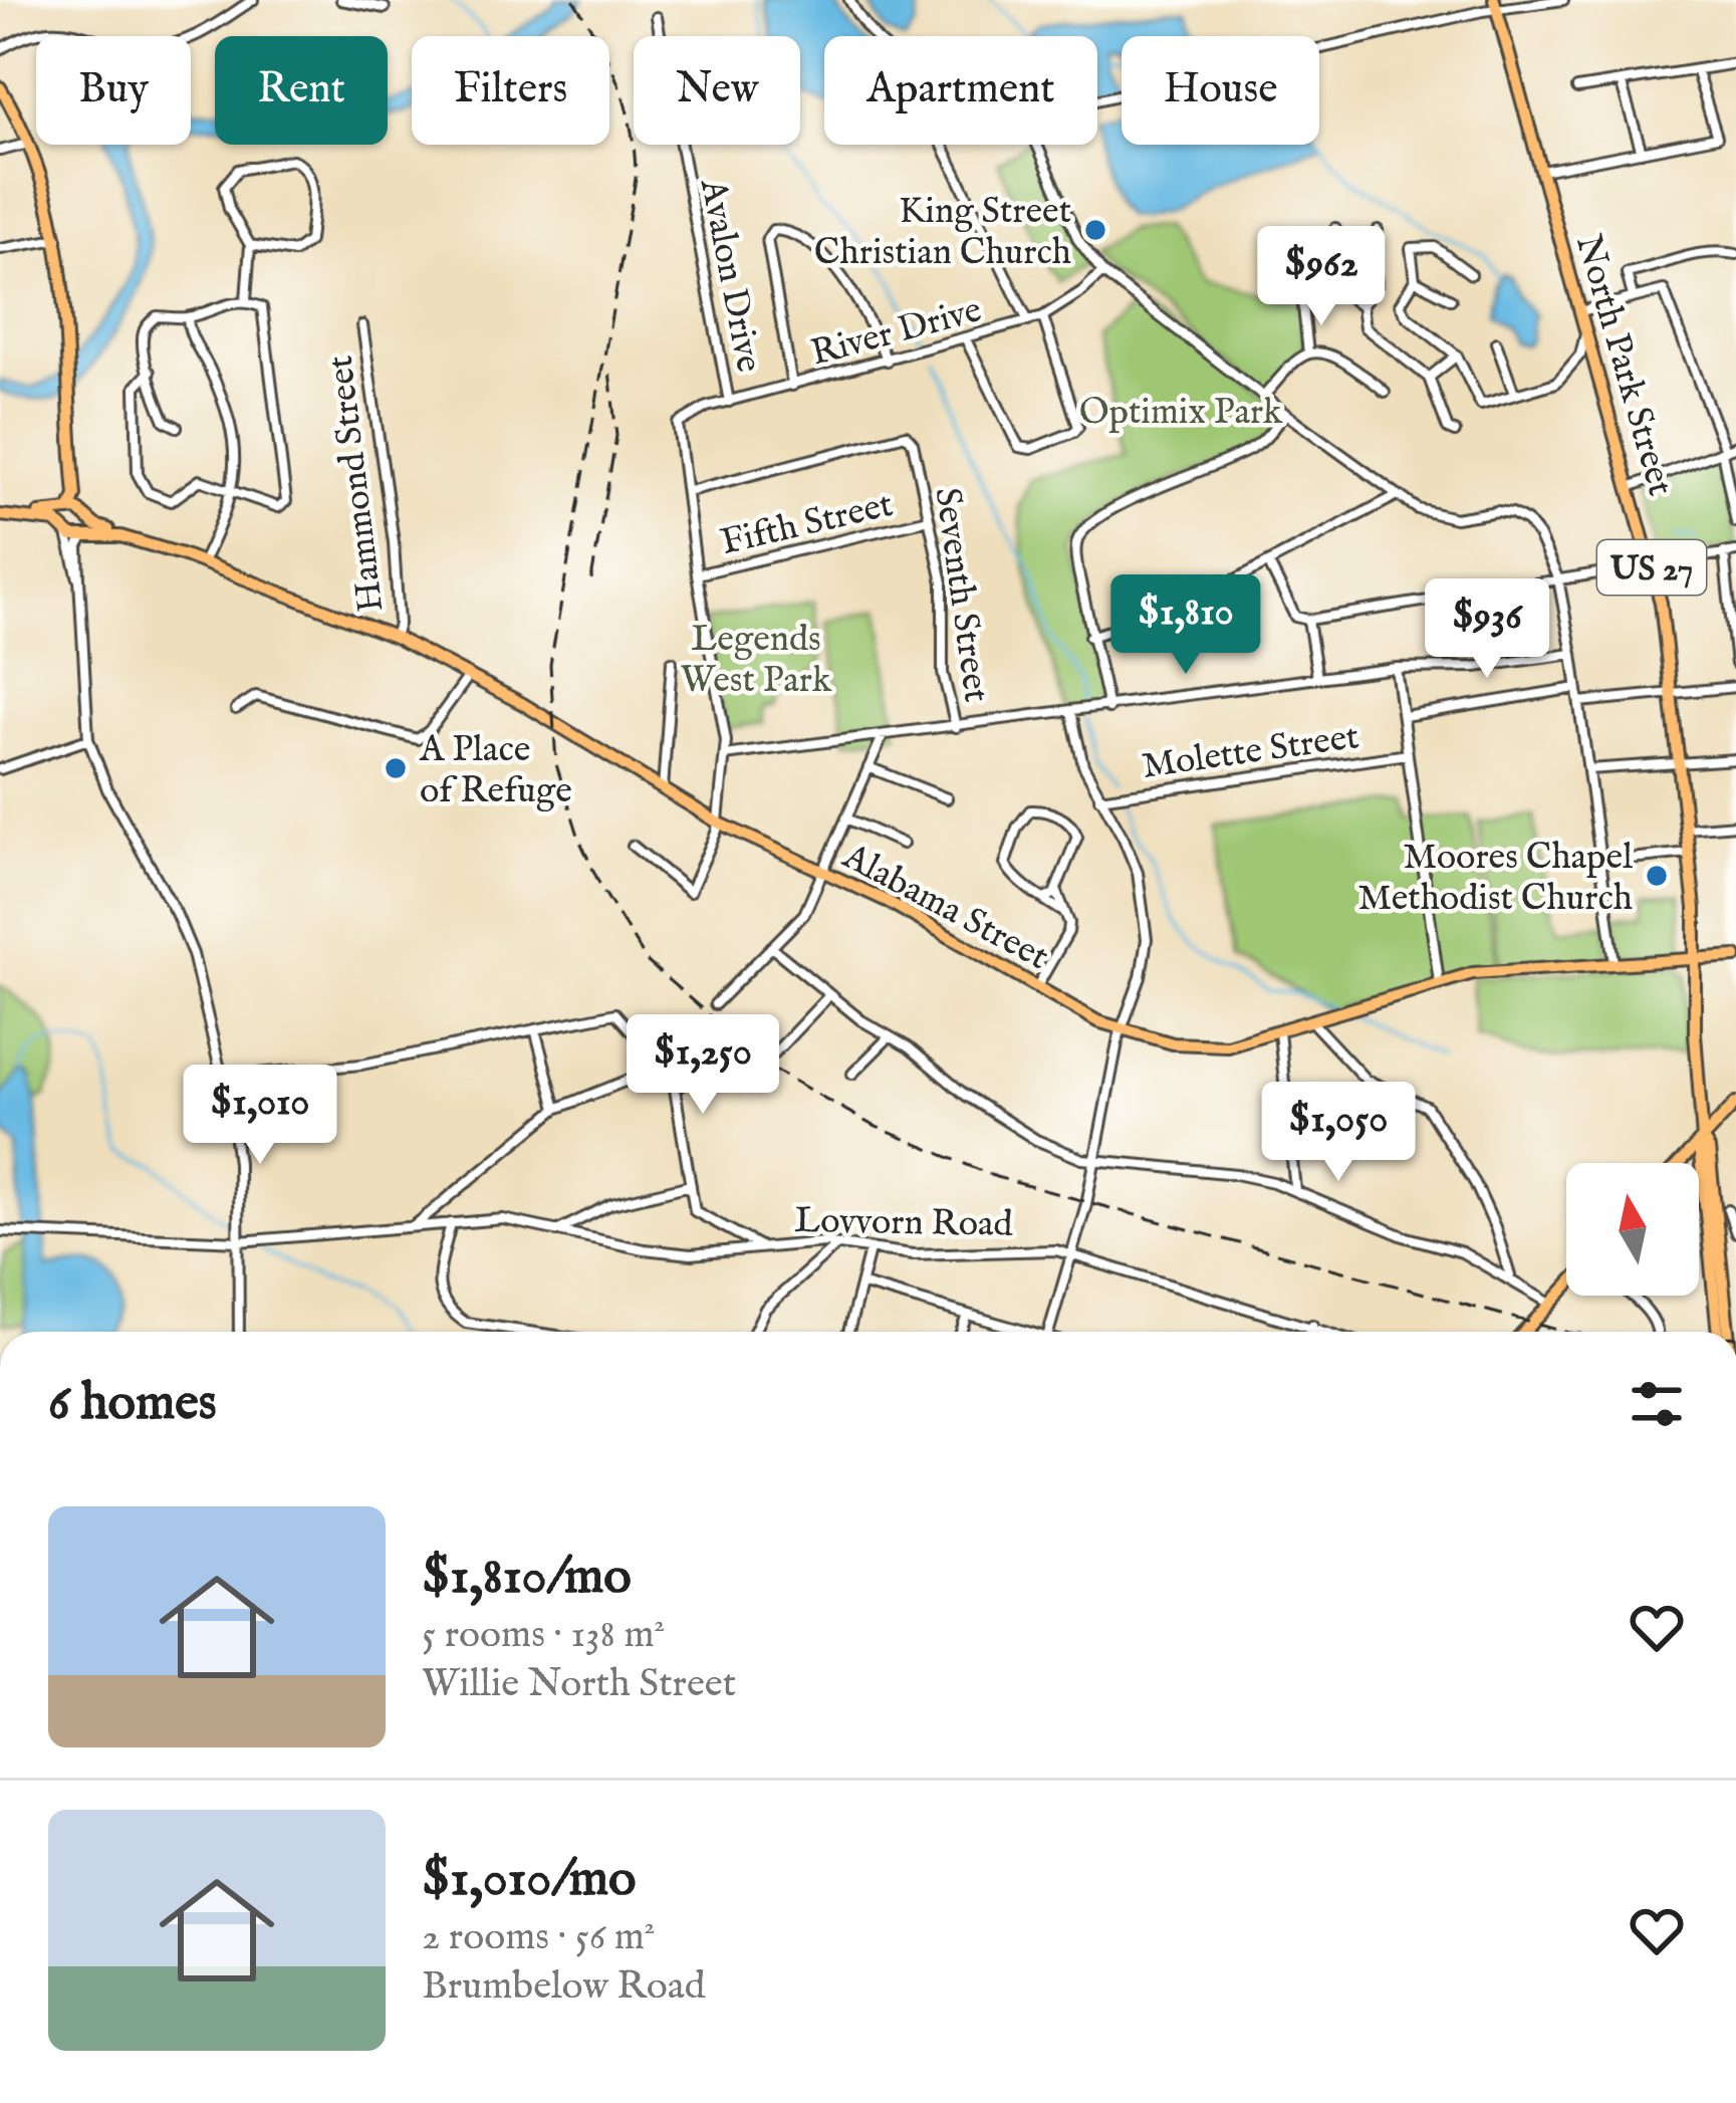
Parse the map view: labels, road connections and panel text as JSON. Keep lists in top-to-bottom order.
{
  "streets": {
    "main road": ["North Park Street", "US 27", "Alabama Street"],
    "street": [
      "Avalon Drive",
      "River Drive",
      "Hammond Street",
      "Fifth Street",
      "Seventh Street",
      "Molette Street",
      "Lovvorn Road"
    ]
  },
  "crossings": [
    ["Avalon Drive", "River Drive"],
    ["River Drive", "Seventh Street"],
    ["North Park Street", "US 27"],
    ["North Park Street", "Alabama Street"],
    ["Hammond Street", "Alabama Street"],
    ["Fifth Street", "Seventh Street"],
    ["US 27", "Alabama Street"]
  ],
  "parks": ["Optimix Park", "Legends West Park"],
  "places": ["King Street Christian Church", "A Place of Refuge", "Moores Chapel Methodist Church"],
  "north": "top",
  "page": {
    "chip": [
      "Buy",
      "Rent",
      "Filters",
      "New",
      "Apartment",
      "House"
    ],
    "price": [
      "$962",
      "$1,810",
      "$936",
      "$1,250",
      "$1,010",
      "$1,050"
    ],
    "heading": "6 homes",
    "list": [
      {
        "name": "$1,810/mo",
        "note": "5 rooms · 138 m² · Willie North Street"
      },
      {
        "name": "$1,010/mo",
        "note": "2 rooms · 56 m² · Brumbelow Road"
      }
    ]
  }
}
